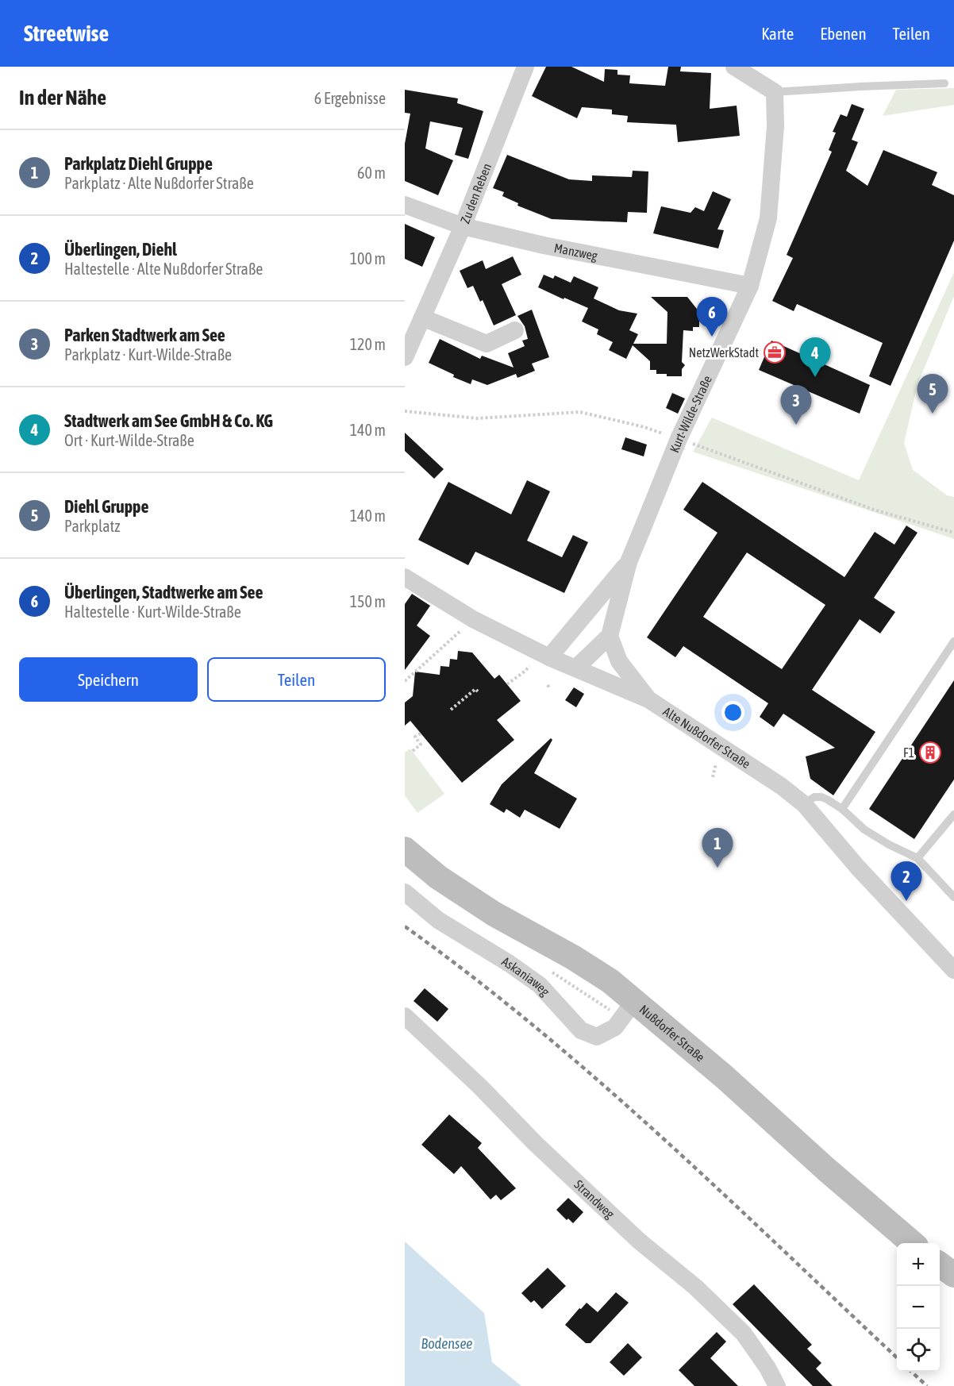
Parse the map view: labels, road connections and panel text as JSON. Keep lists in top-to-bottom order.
{
  "streets": {
    "street": [
      "Zu den Reben",
      "Manzweg",
      "Kurt-Wilde-Straße",
      "Alte Nußdorfer Straße",
      "Askaniaweg",
      "Nußdorfer Straße",
      "Strandweg"
    ]
  },
  "crossings": [
    ["Zu den Reben", "Manzweg"],
    ["Manzweg", "Kurt-Wilde-Straße"],
    ["Kurt-Wilde-Straße", "Alte Nußdorfer Straße"],
    ["Askaniaweg", "Nußdorfer Straße"]
  ],
  "water": ["Bodensee"],
  "places": {
    "office": ["NetzWerkStadt"],
    "building": ["F1"]
  },
  "page": {
    "header": "Streetwise",
    "nav": ["Karte", "Ebenen", "Teilen"],
    "heading": ["In der Nähe", "6 Ergebnisse"],
    "list": [
      {
        "mark": "1",
        "name": "Parkplatz Diehl Gruppe",
        "note": "Parkplatz · Alte Nußdorfer Straße",
        "value": "60 m"
      },
      {
        "mark": "2",
        "name": "Überlingen, Diehl",
        "note": "Haltestelle · Alte Nußdorfer Straße",
        "value": "100 m"
      },
      {
        "mark": "3",
        "name": "Parken Stadtwerk am See",
        "note": "Parkplatz · Kurt-Wilde-Straße",
        "value": "120 m"
      },
      {
        "mark": "4",
        "name": "Stadtwerk am See GmbH & Co. KG",
        "note": "Ort · Kurt-Wilde-Straße",
        "value": "140 m"
      },
      {
        "mark": "5",
        "name": "Diehl Gruppe",
        "note": "Parkplatz",
        "value": "140 m"
      },
      {
        "mark": "6",
        "name": "Überlingen, Stadtwerke am See",
        "note": "Haltestelle · Kurt-Wilde-Straße",
        "value": "150 m"
      }
    ],
    "pins": [
      "6",
      "4",
      "5",
      "3",
      "1",
      "2"
    ],
    "buttons": ["Speichern", "Teilen"],
    "map_buttons": ["+", "−"]
  }
}
